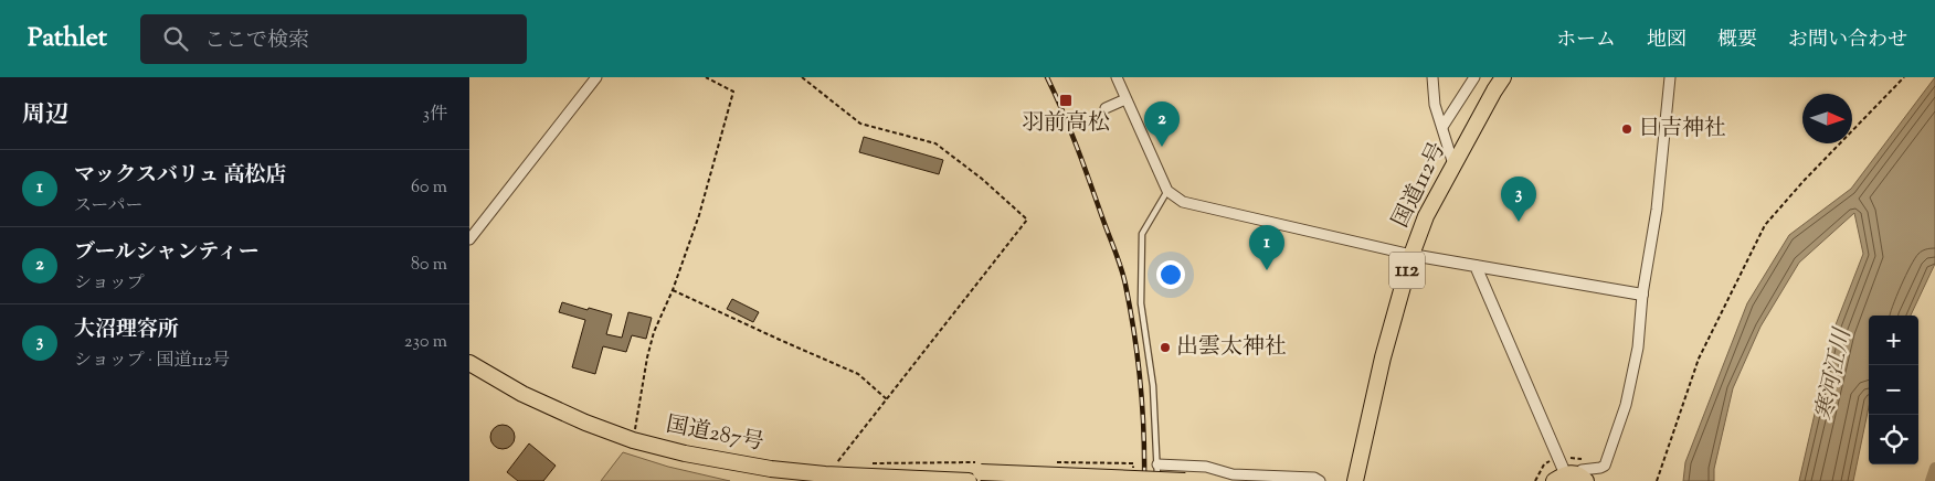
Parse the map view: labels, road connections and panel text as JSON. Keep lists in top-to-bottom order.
{
  "streets": {
    "highway": ["国道112号", "112", "国道287号"]
  },
  "water": ["寒河江川"],
  "places": {
    "transit": ["羽前高松"],
    "other": ["日吉神社", "出雲太神社"]
  },
  "north": "right",
  "page": {
    "header": "Pathlet",
    "search": "ここで検索",
    "nav": [
      "ホーム",
      "地図",
      "概要",
      "お問い合わせ"
    ],
    "heading": ["周辺", "3件"],
    "pins": ["2", "3", "1"],
    "list": [
      {
        "mark": "1",
        "name": "マックスバリュ 高松店",
        "note": "スーパー",
        "value": "60 m"
      },
      {
        "mark": "2",
        "name": "ブールシャンティー",
        "note": "ショップ",
        "value": "80 m"
      },
      {
        "mark": "3",
        "name": "大沼理容所",
        "note": "ショップ · 国道112号",
        "value": "230 m"
      }
    ],
    "map_buttons": ["+", "−"]
  }
}
